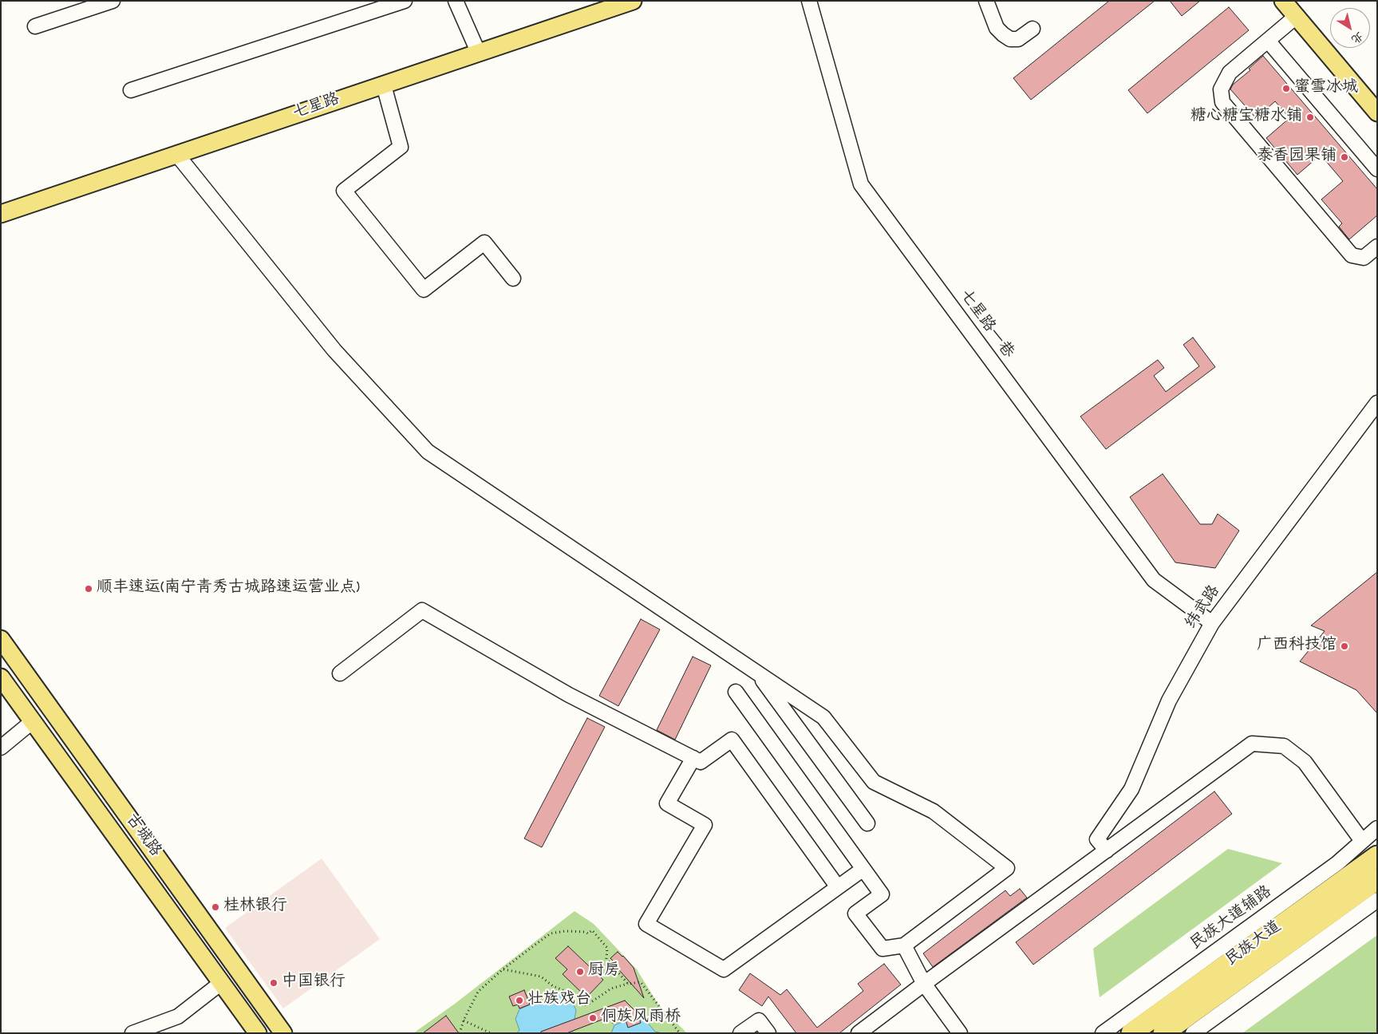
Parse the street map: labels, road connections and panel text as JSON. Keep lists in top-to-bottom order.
{
  "streets": {
    "highway": ["民族大道"],
    "main road": ["七星路", "古城路"],
    "street": ["七星路一巷", "纬武路", "民族大道辅路"]
  },
  "crossings": [
    ["七星路一巷", "纬武路"]
  ],
  "places": [
    "蜜雪冰城",
    "糖心糖宝糖水铺",
    "泰香园果铺",
    "顺丰速运(南宁青秀古城路速运营业点)",
    "广西科技馆",
    "桂林银行",
    "厨房",
    "中国银行",
    "壮族戏台",
    "侗族风雨桥"
  ],
  "north": "bottom right"
}
